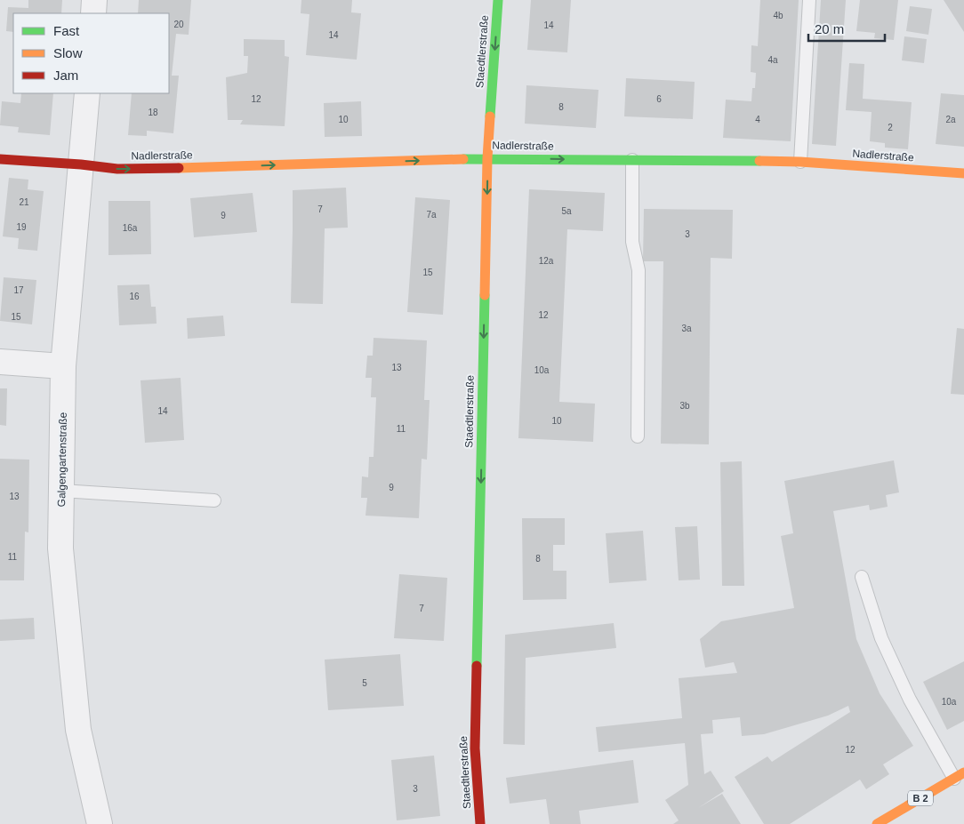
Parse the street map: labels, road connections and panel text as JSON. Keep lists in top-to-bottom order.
{
  "streets": {
    "street": [
      "Staedtlerstraße",
      "Nadlerstraße",
      "Galgengartenstraße",
      "B 2"
    ]
  },
  "crossings": [
    ["Staedtlerstraße", "Nadlerstraße"],
    ["Nadlerstraße", "Galgengartenstraße"]
  ],
  "one_way": ["Staedtlerstraße", "Nadlerstraße"],
  "house_numbers": [
    "4b",
    "20",
    "14",
    "14",
    "4a",
    "12",
    "6",
    "8",
    "18",
    "10",
    "4",
    "2a",
    "2",
    "21",
    "7",
    "5a",
    "7a",
    "9",
    "19",
    "16a",
    "3",
    "12a",
    "15",
    "17",
    "16",
    "12",
    "15",
    "3a",
    "13",
    "10a",
    "3b",
    "14",
    "10",
    "11",
    "9",
    "13",
    "11",
    "8",
    "7",
    "5",
    "10a",
    "12",
    "3"
  ],
  "legend": ["Fast", "Slow", "Jam"],
  "scale_bar": "20 m"
}
